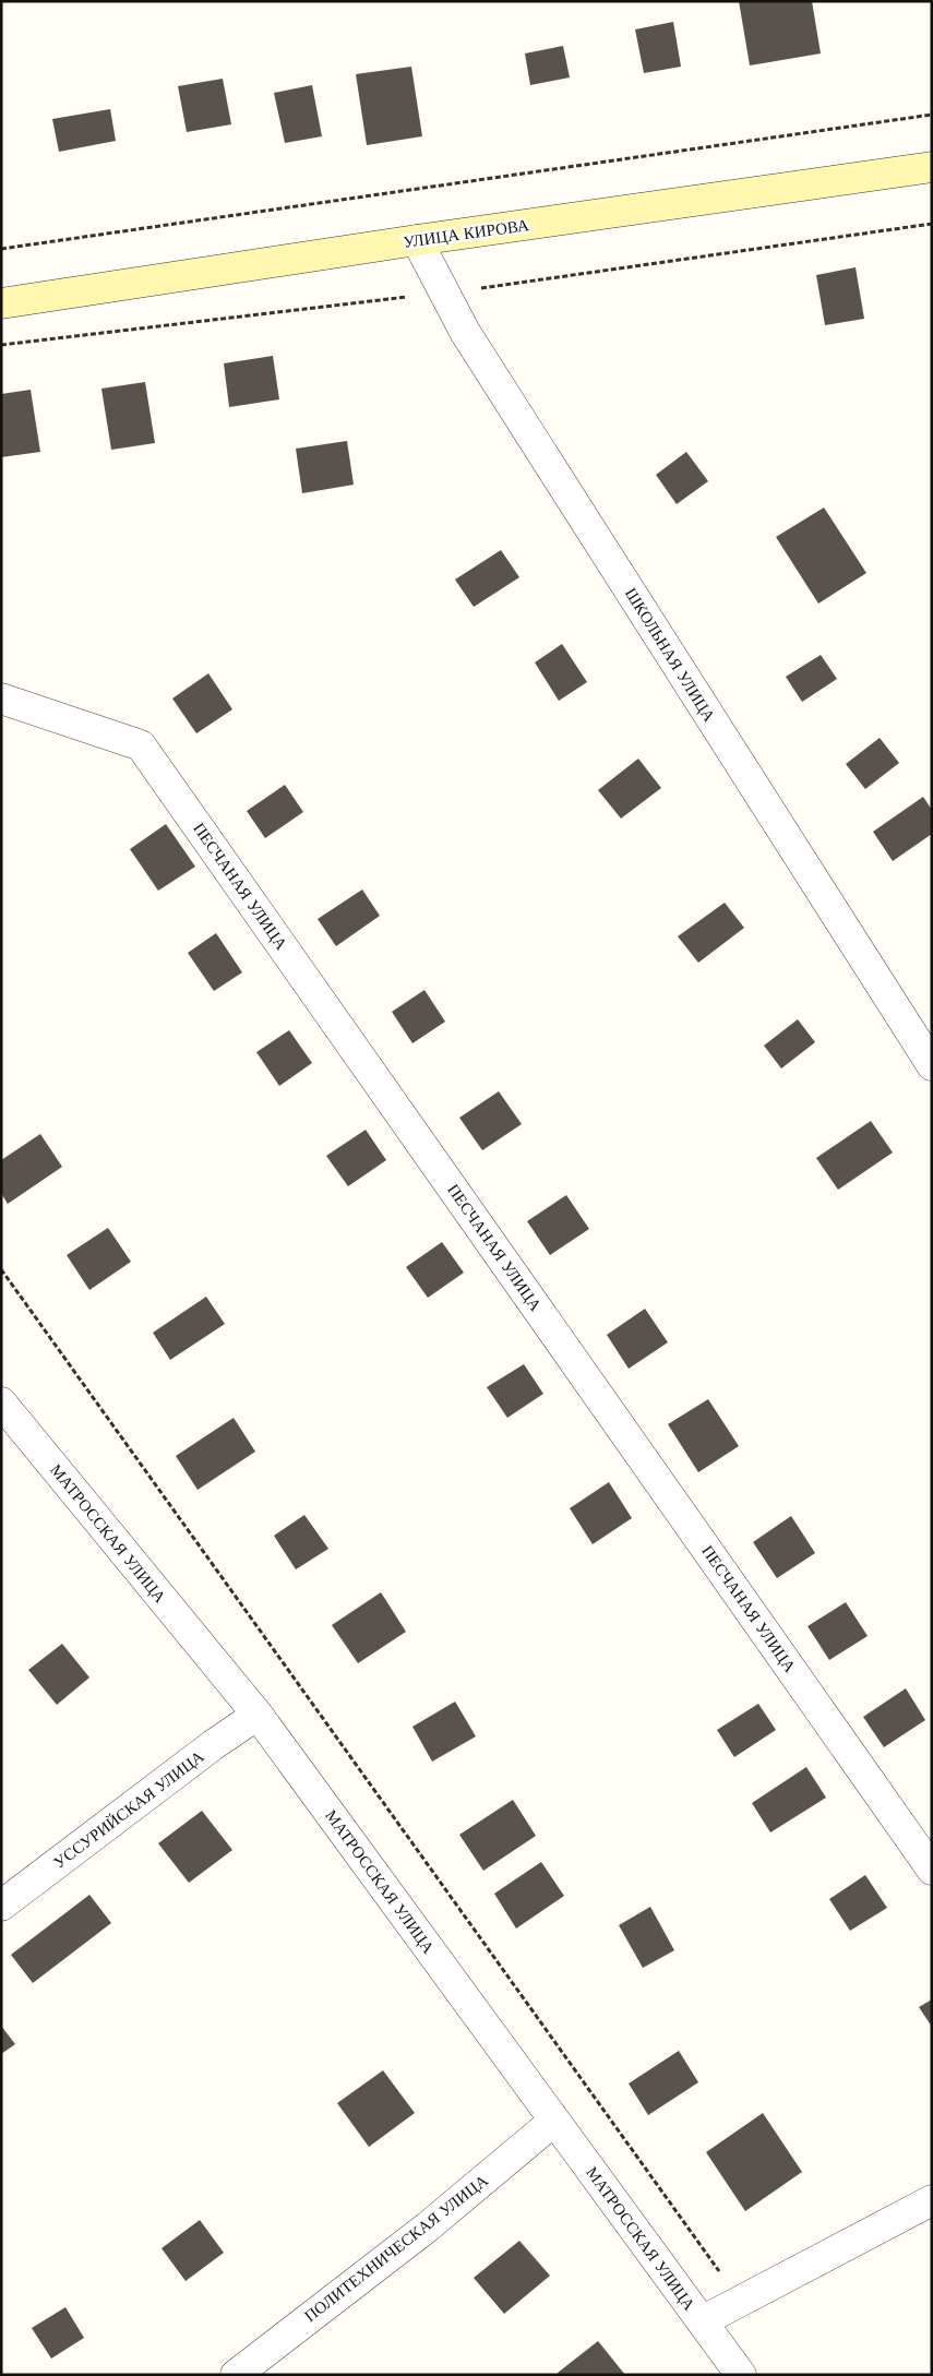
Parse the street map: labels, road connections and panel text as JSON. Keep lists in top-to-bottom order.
{
  "streets": {
    "main road": ["УЛИЦА КИРОВА"],
    "street": [
      "ШКОЛЬНАЯ УЛИЦА",
      "ПЕСЧАНАЯ УЛИЦА",
      "МАТРОССКАЯ УЛИЦА",
      "УССУРИЙСКАЯ УЛИЦА",
      "ПОЛИТЕХНИЧЕСКАЯ УЛИЦА"
    ]
  },
  "crossings": [
    ["УЛИЦА КИРОВА", "ШКОЛЬНАЯ УЛИЦА"],
    ["МАТРОССКАЯ УЛИЦА", "УССУРИЙСКАЯ УЛИЦА"],
    ["МАТРОССКАЯ УЛИЦА", "ПОЛИТЕХНИЧЕСКАЯ УЛИЦА"]
  ]
}
